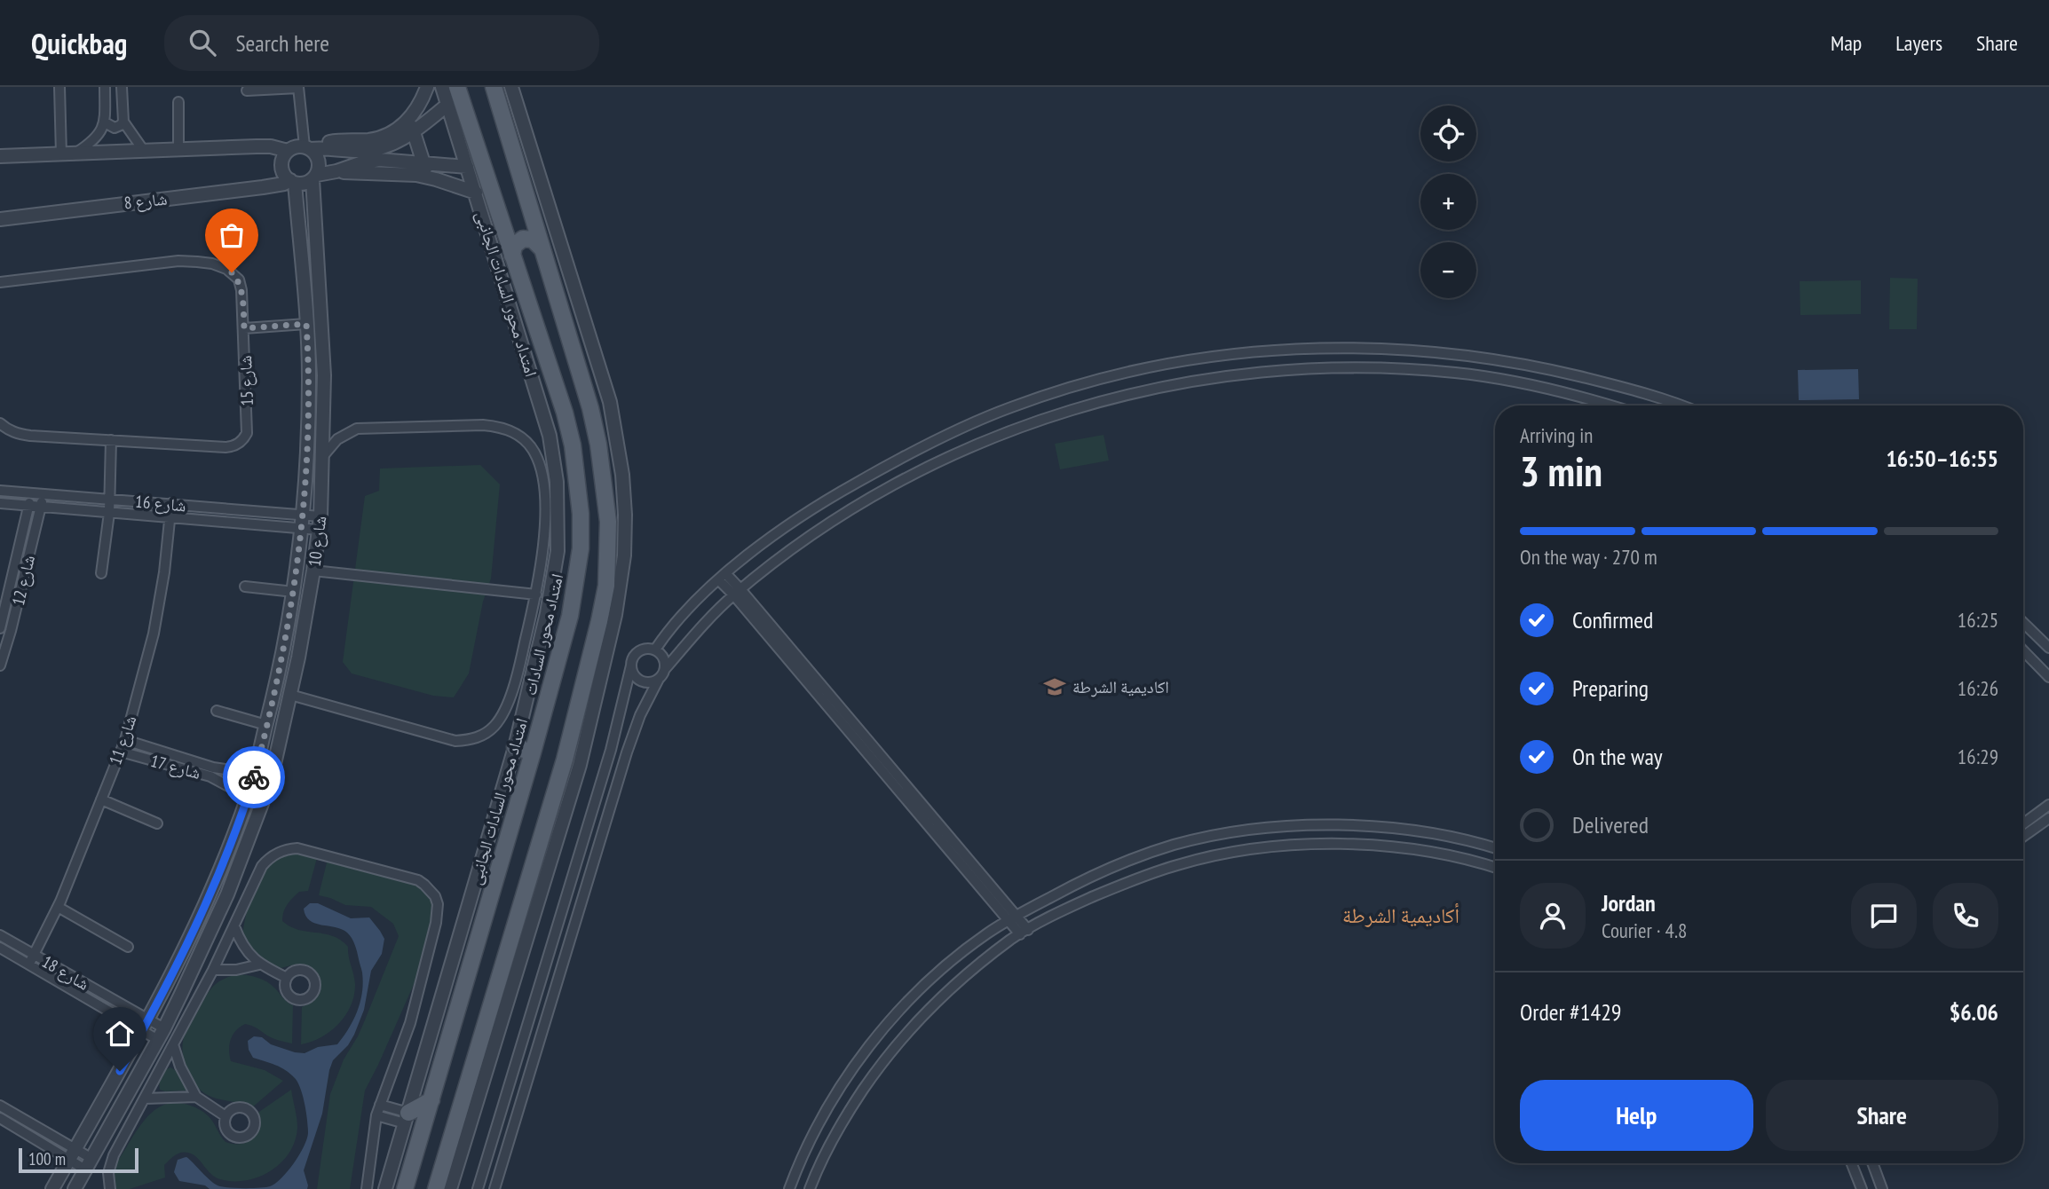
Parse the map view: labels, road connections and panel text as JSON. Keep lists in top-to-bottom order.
{
  "streets": {
    "main road": ["امتداد محور السادات"],
    "street": [
      "شارع 8",
      "امتداد محور السادات الجانبى",
      "شارع 15",
      "شارع 16",
      "شارع 10",
      "شارع 12",
      "شارع 11",
      "شارع 17",
      "شارع 18"
    ]
  },
  "crossings": [
    ["شارع 8", "شارع 10"],
    ["شارع 16", "شارع 10"],
    ["شارع 16", "شارع 12"],
    ["شارع 16", "شارع 11"],
    ["شارع 10", "شارع 17"],
    ["شارع 10", "شارع 18"],
    ["شارع 11", "شارع 17"],
    ["شارع 11", "شارع 18"]
  ],
  "districts": ["أكاديمية الشرطة"],
  "places": {
    "school or university": ["اكاديمية الشرطة"]
  },
  "scale_bar": "100 m",
  "page": {
    "header": "Quickbag",
    "search": "Search here",
    "nav": ["Map", "Layers", "Share"],
    "map_buttons": ["+", "−"],
    "heading": ["3 min", "Arriving in", "16:50–16:55"],
    "panel": [
      "Jordan",
      "Courier · 4.8",
      "Order #1429",
      "$6.06"
    ],
    "bar": "On the way · 270 m",
    "list": [
      ["Confirmed", "16:25"],
      ["Preparing", "16:26"],
      ["On the way", "16:29"],
      "Delivered"
    ],
    "buttons": ["Help", "Share"],
    "scale": "100 m"
  }
}
